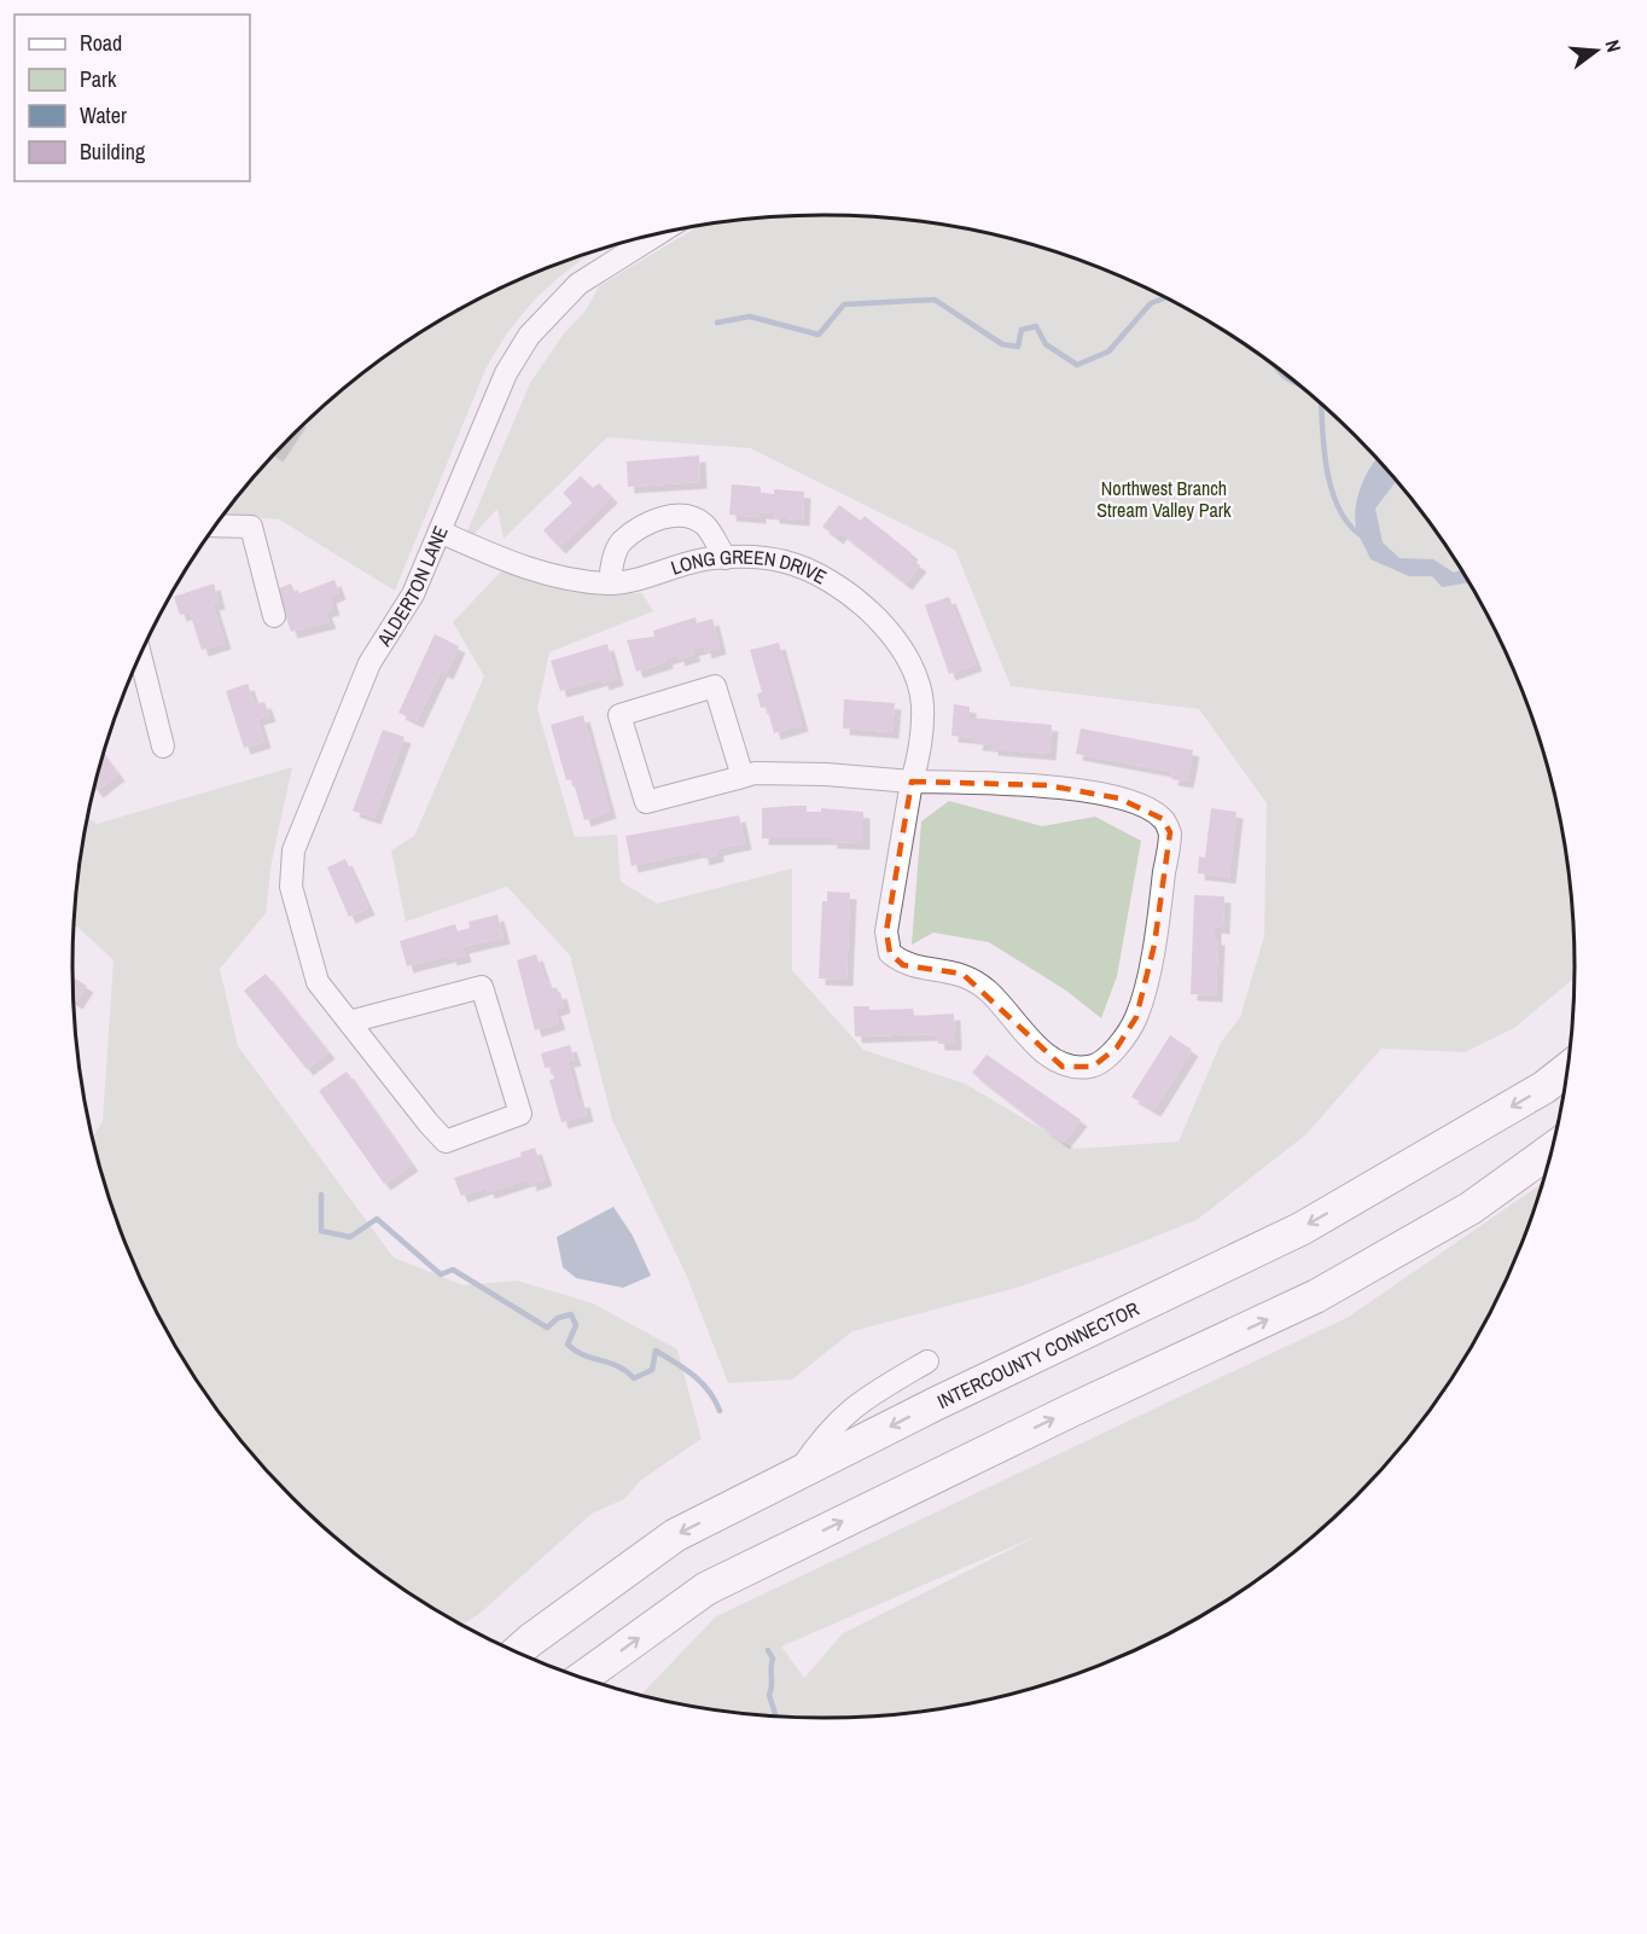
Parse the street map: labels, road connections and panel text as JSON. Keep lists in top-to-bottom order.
{
  "streets": {
    "highway": ["INTERCOUNTY CONNECTOR"],
    "street": ["LONG GREEN DRIVE", "ALDERTON LANE"]
  },
  "crossings": [
    ["LONG GREEN DRIVE", "ALDERTON LANE"]
  ],
  "parks": ["Northwest Branch Stream Valley Park"],
  "legend": [
    "Road",
    "Park",
    "Water",
    "Building"
  ],
  "north": "right"
}
